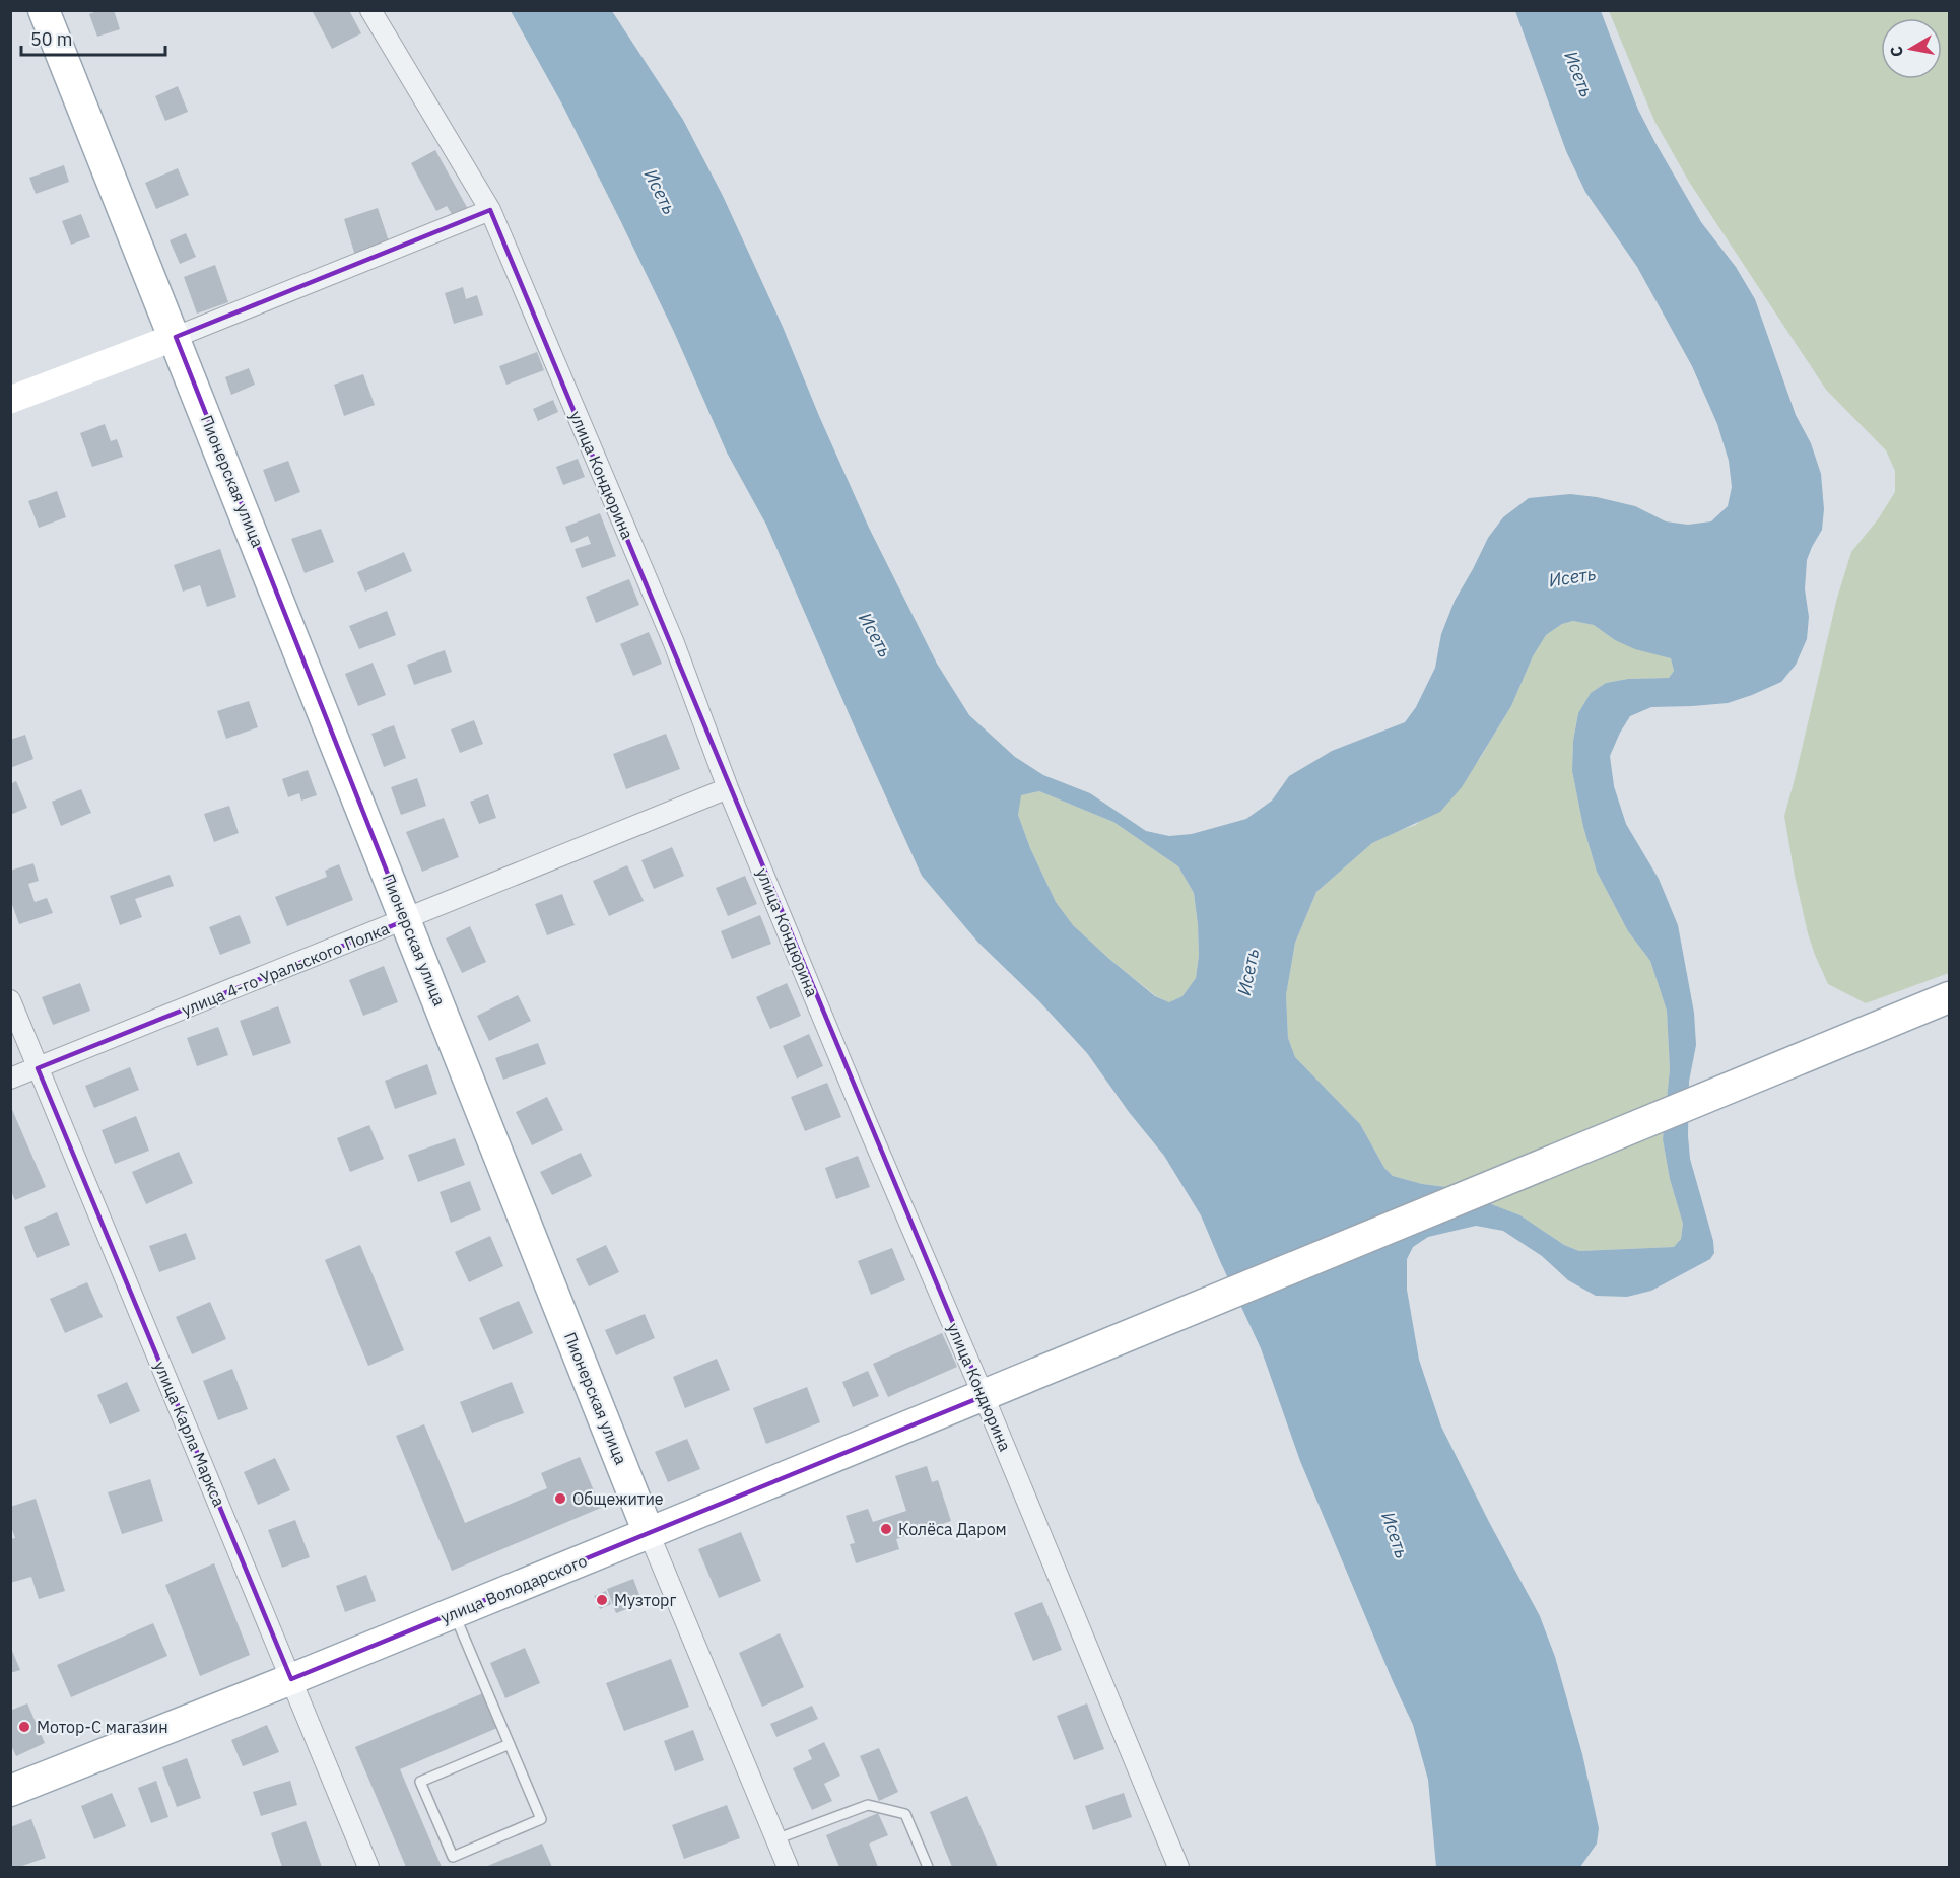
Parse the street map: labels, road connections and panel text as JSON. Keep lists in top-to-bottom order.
{
  "streets": {
    "main road": ["Пионерская улица", "улица Володарского"],
    "street": ["улица Кондюрина", "улица 4-го Уральского Полка", "улица Карла Маркса"]
  },
  "crossings": [
    ["улица Кондюрина", "улица 4-го Уральского Полка"],
    ["улица Кондюрина", "улица Володарского"],
    ["Пионерская улица", "улица 4-го Уральского Полка"],
    ["Пионерская улица", "улица Володарского"],
    ["улица 4-го Уральского Полка", "улица Карла Маркса"],
    ["улица Карла Маркса", "улица Володарского"]
  ],
  "water": ["Исеть"],
  "places": [
    "Общежитие",
    "Колёса Даром",
    "Музторг",
    "Мотор-С магазин"
  ],
  "scale_bar": "50 m",
  "north": "left"
}
